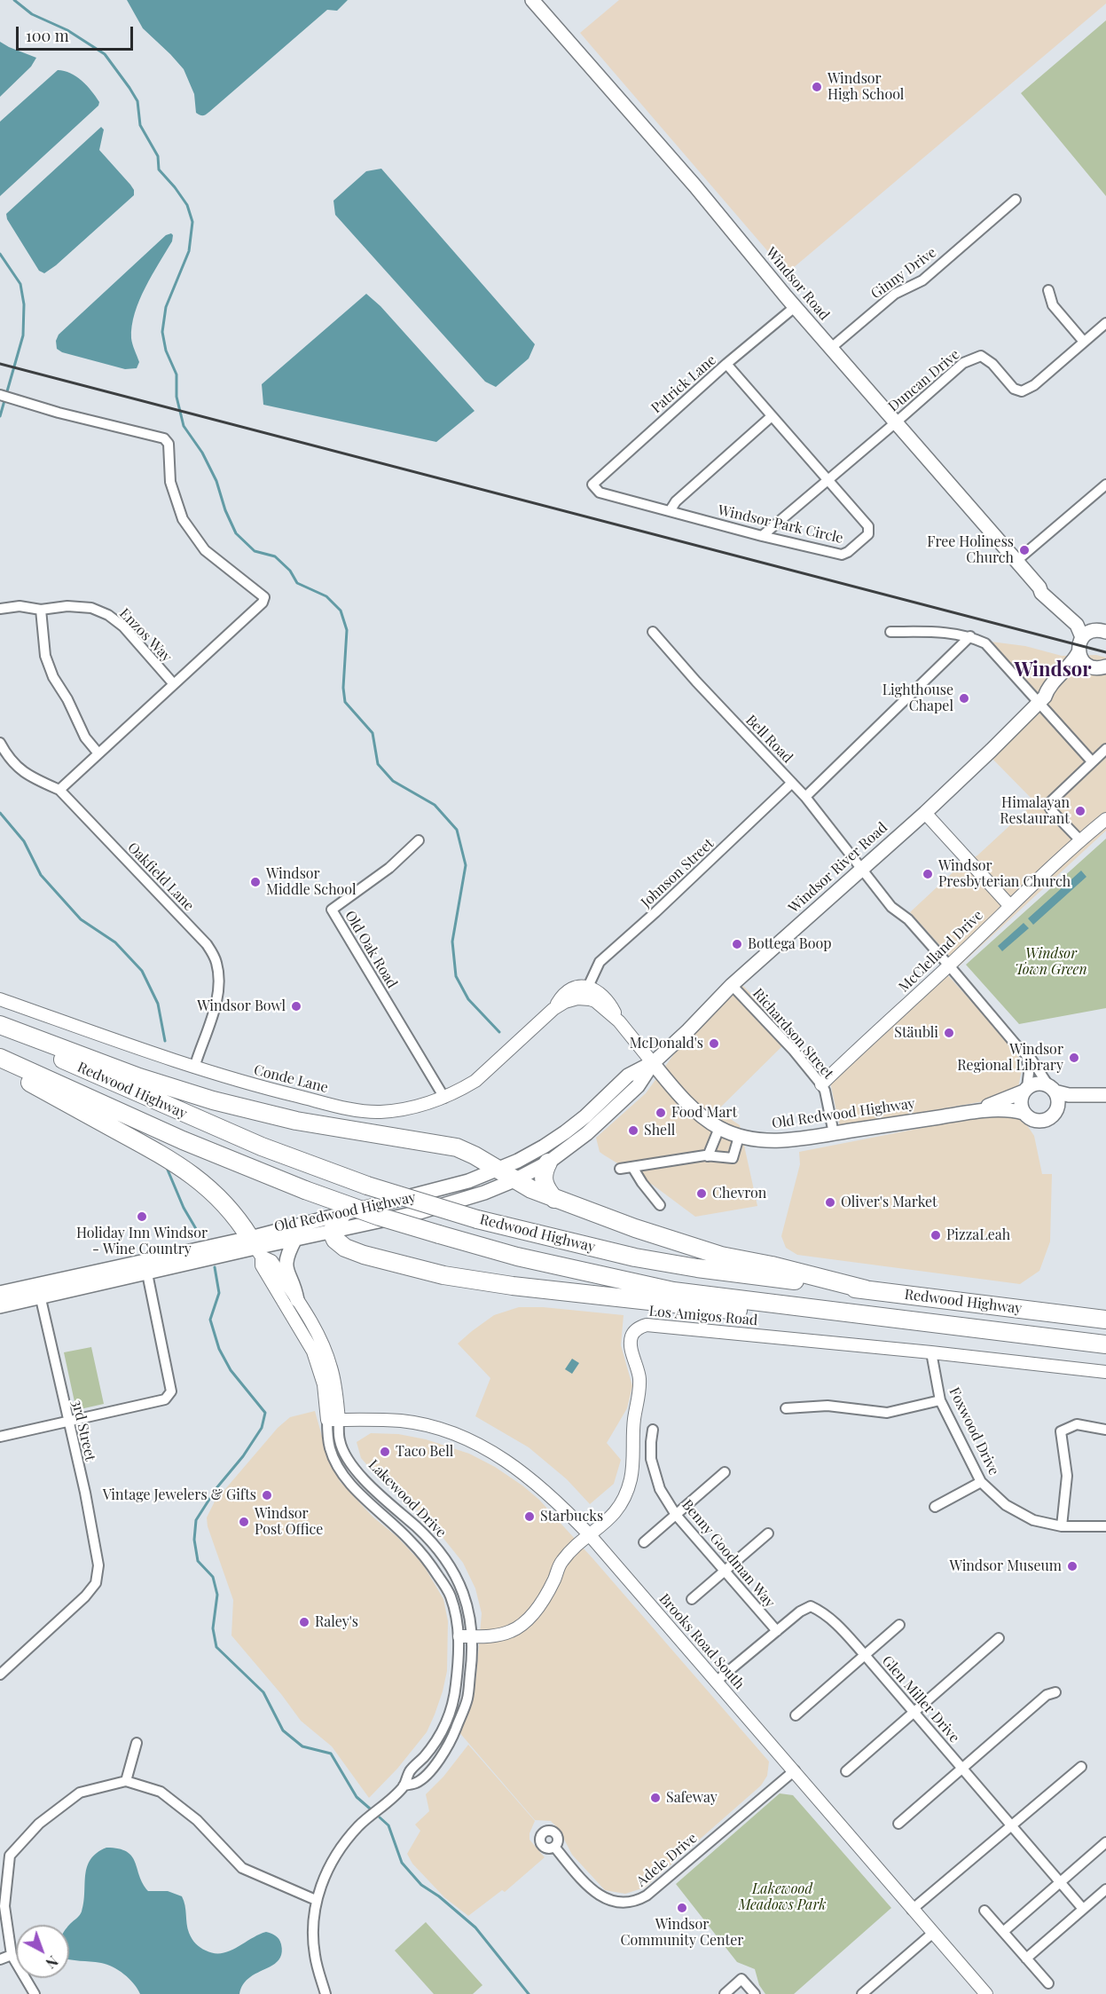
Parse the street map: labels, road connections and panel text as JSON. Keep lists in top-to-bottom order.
{
  "streets": {
    "highway": ["Redwood Highway"],
    "main road": ["Windsor Road", "Windsor River Road", "Old Redwood Highway"],
    "street": [
      "Ginny Drive",
      "Duncan Drive",
      "Patrick Lane",
      "Windsor Park Circle",
      "Enzos Way",
      "Bell Road",
      "Johnson Street",
      "Oakfield Lane",
      "Old Oak Road",
      "McClelland Drive",
      "Richardson Street",
      "Conde Lane",
      "Los Amigos Road",
      "3rd Street",
      "Foxwood Drive",
      "Lakewood Drive",
      "Benny Goodman Way",
      "Brooks Road South",
      "Glen Miller Drive",
      "Adele Drive"
    ]
  },
  "crossings": [
    ["Ginny Drive", "Windsor Road"],
    ["Windsor Road", "Duncan Drive"],
    ["Windsor Road", "Patrick Lane"],
    ["Duncan Drive", "Windsor Park Circle"],
    ["Patrick Lane", "Windsor Park Circle"],
    ["Bell Road", "Windsor River Road"],
    ["Bell Road", "Johnson Street"],
    ["Bell Road", "McClelland Drive"],
    ["Bell Road", "Old Redwood Highway"],
    ["Windsor River Road", "Richardson Street"],
    ["Windsor River Road", "Conde Lane"],
    ["Windsor River Road", "Old Redwood Highway"],
    ["Johnson Street", "Conde Lane"],
    ["Oakfield Lane", "Conde Lane"],
    ["Old Oak Road", "Conde Lane"],
    ["McClelland Drive", "Richardson Street"],
    ["Richardson Street", "Old Redwood Highway"],
    ["Conde Lane", "Old Redwood Highway"],
    ["Old Redwood Highway", "3rd Street"],
    ["Old Redwood Highway", "Lakewood Drive"],
    ["Los Amigos Road", "Foxwood Drive"],
    ["Los Amigos Road", "Lakewood Drive"],
    ["Los Amigos Road", "Brooks Road South"],
    ["Lakewood Drive", "Brooks Road South"],
    ["Benny Goodman Way", "Glen Miller Drive"],
    ["Brooks Road South", "Glen Miller Drive"],
    ["Brooks Road South", "Adele Drive"]
  ],
  "districts": ["Windsor"],
  "parks": ["Windsor Town Green", "Lakewood Meadows Park"],
  "places": [
    "Windsor High School",
    "Free Holiness Church",
    "Lighthouse Chapel",
    "Himalayan Restaurant",
    "Windsor Presbyterian Church",
    "Windsor Middle School",
    "Bottega Boop",
    "Windsor Bowl",
    "Stäubli",
    "McDonald's",
    "Windsor Regional Library",
    "Food Mart",
    "Shell",
    "Chevron",
    "Oliver's Market",
    "Holiday Inn Windsor - Wine Country",
    "PizzaLeah",
    "Taco Bell",
    "Vintage Jewelers & Gifts",
    "Starbucks",
    "Windsor Post Office",
    "Windsor Museum",
    "Raley's",
    "Safeway",
    "Windsor Community Center"
  ],
  "scale_bar": "100 m",
  "north": "bottom right"
}
